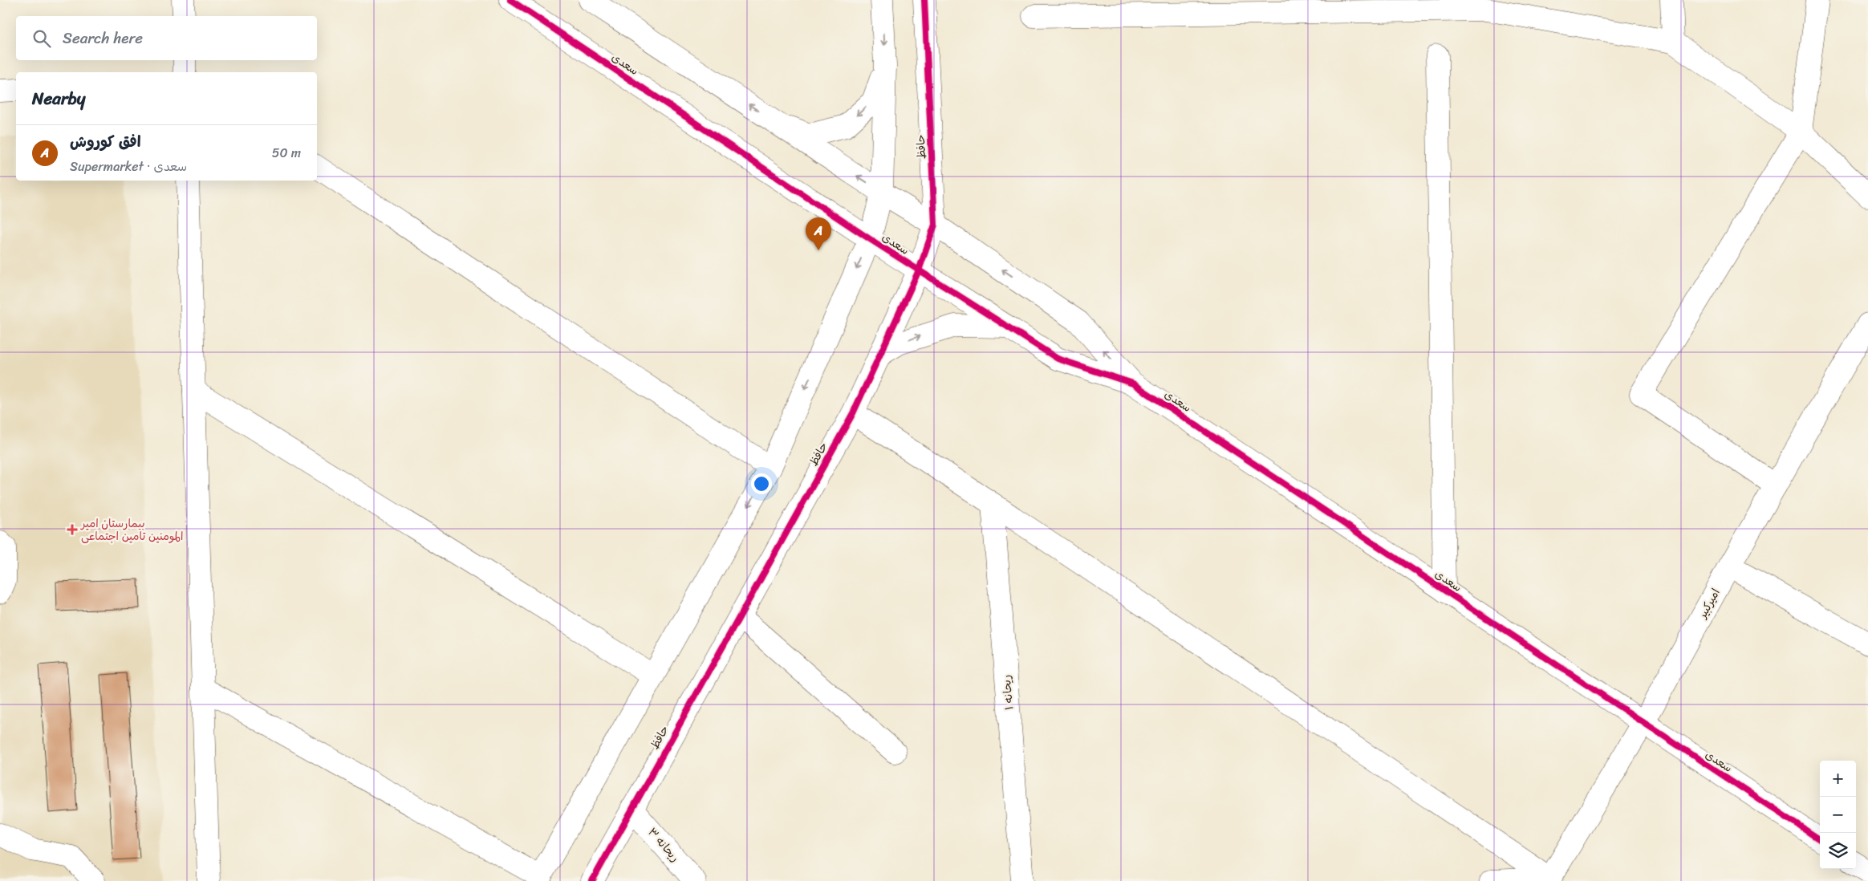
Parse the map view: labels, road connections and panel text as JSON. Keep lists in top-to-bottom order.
{
  "streets": {
    "street": [
      "سعدی",
      "حافظ",
      "امیرکبیر",
      "ریحانه ۱",
      "ریحانه ۳"
    ]
  },
  "crossings": [
    ["سعدی", "حافظ"],
    ["سعدی", "امیرکبیر"],
    ["حافظ", "ریحانه ۳"]
  ],
  "places": {
    "health": ["بیمارستان امیر المومنین تامین اجتماعی"]
  },
  "page": {
    "search": "Search here",
    "heading": "Nearby",
    "list": [
      {
        "mark": "A",
        "name": "افق کوروش",
        "note": "Supermarket · سعدی",
        "value": "50 m"
      }
    ],
    "pins": "A",
    "map_buttons": ["+", "−"]
  }
}
